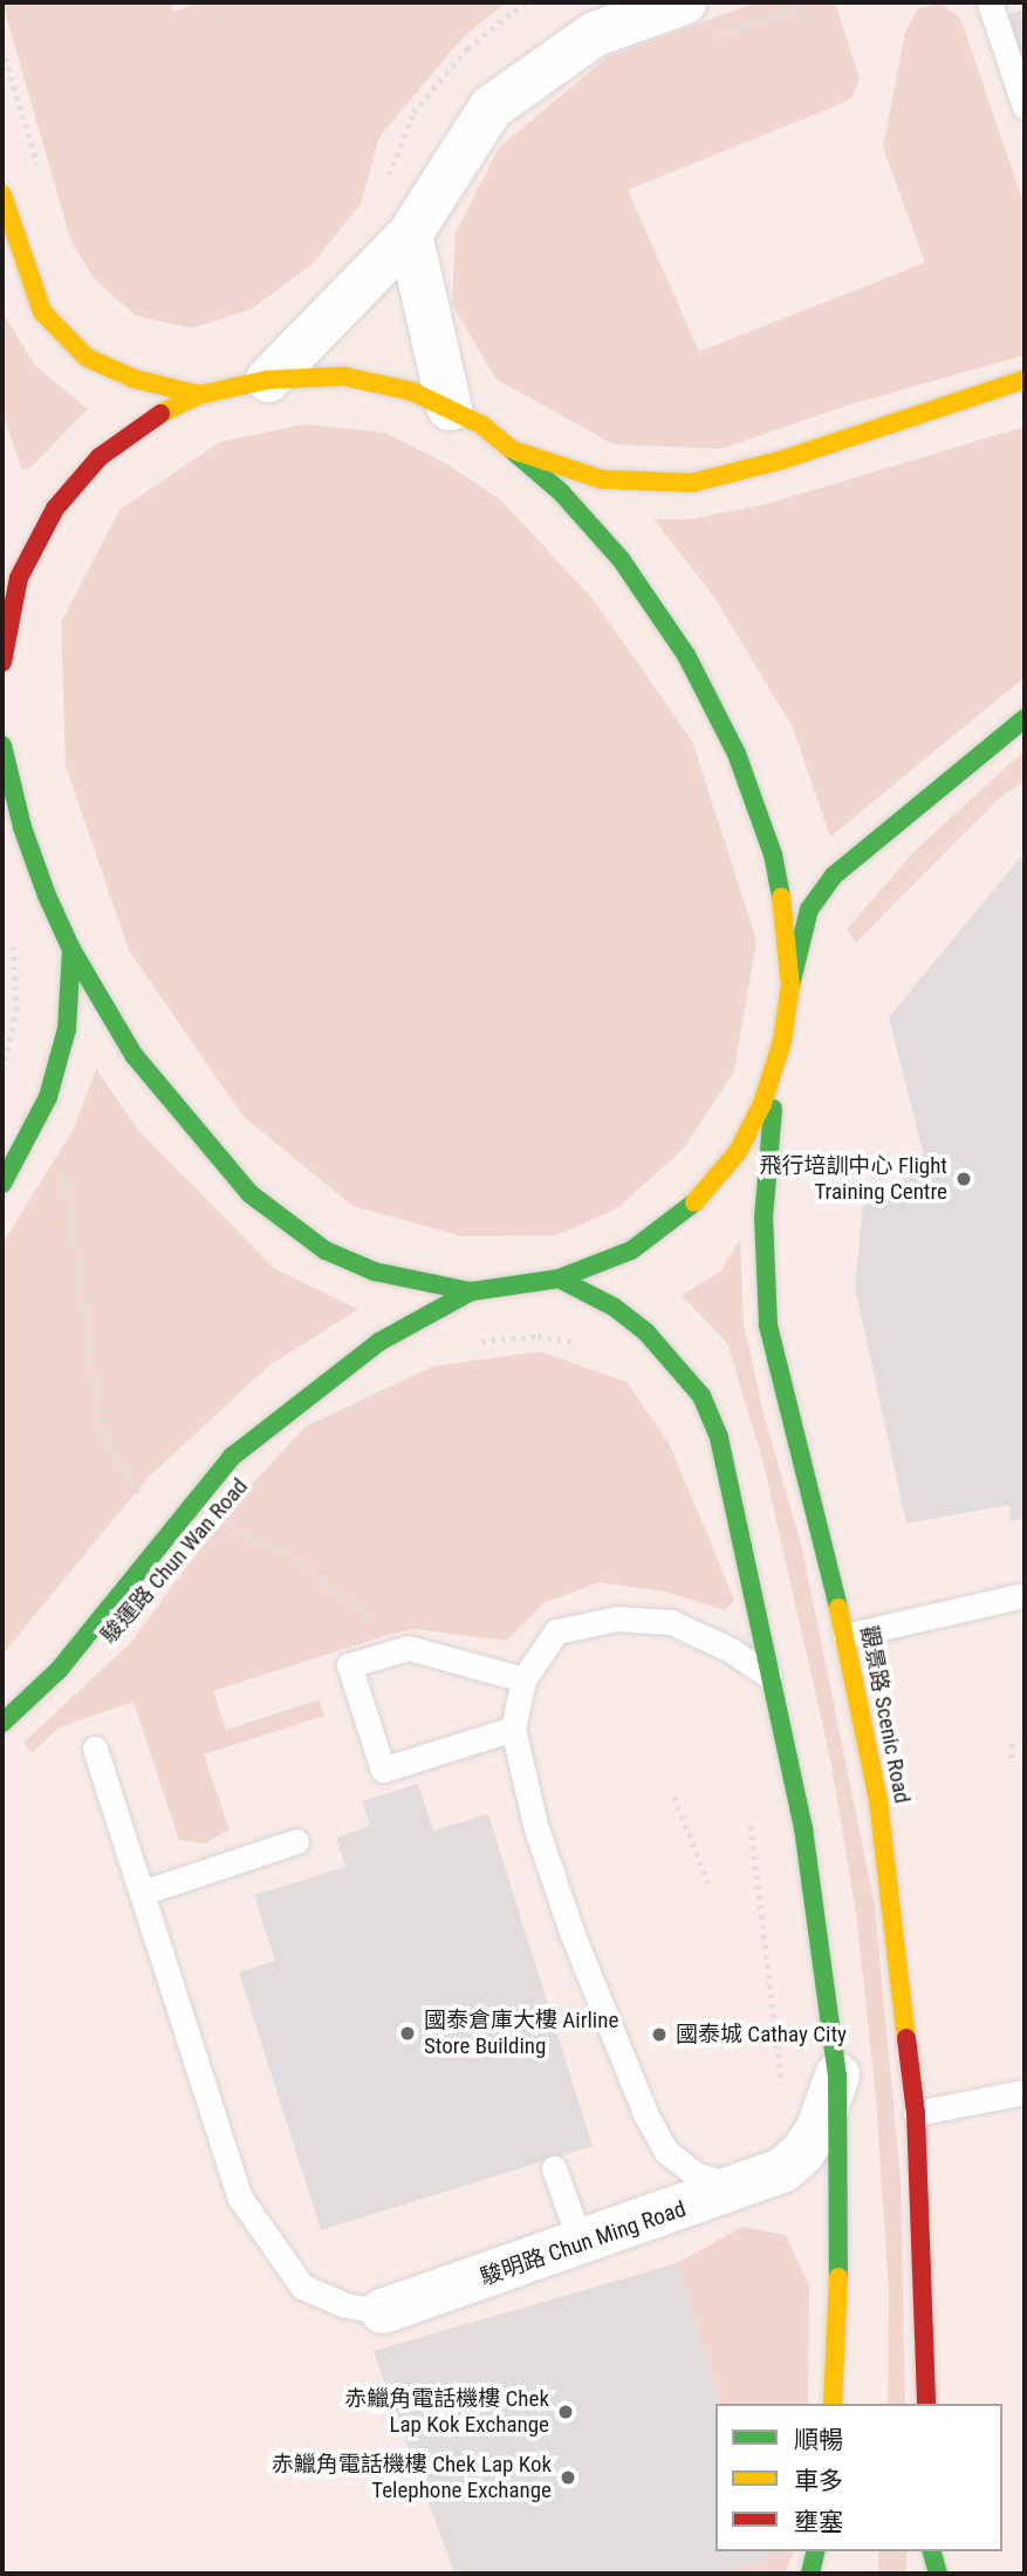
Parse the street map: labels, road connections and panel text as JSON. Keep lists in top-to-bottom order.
{
  "streets": {
    "main road": ["駿運路 Chun Wan Road", "觀景路 Scenic Road"],
    "street": ["駿明路 Chun Ming Road"]
  },
  "places": [
    "飛行培訓中心 Flight Training Centre",
    "國泰倉庫大樓 Airline Store Building",
    "國泰城 Cathay City",
    "赤鱲角電話機樓 Chek Lap Kok Exchange",
    "赤鱲角電話機樓 Chek Lap Kok Telephone Exchange"
  ],
  "legend": ["順暢", "車多", "壅塞"]
}
